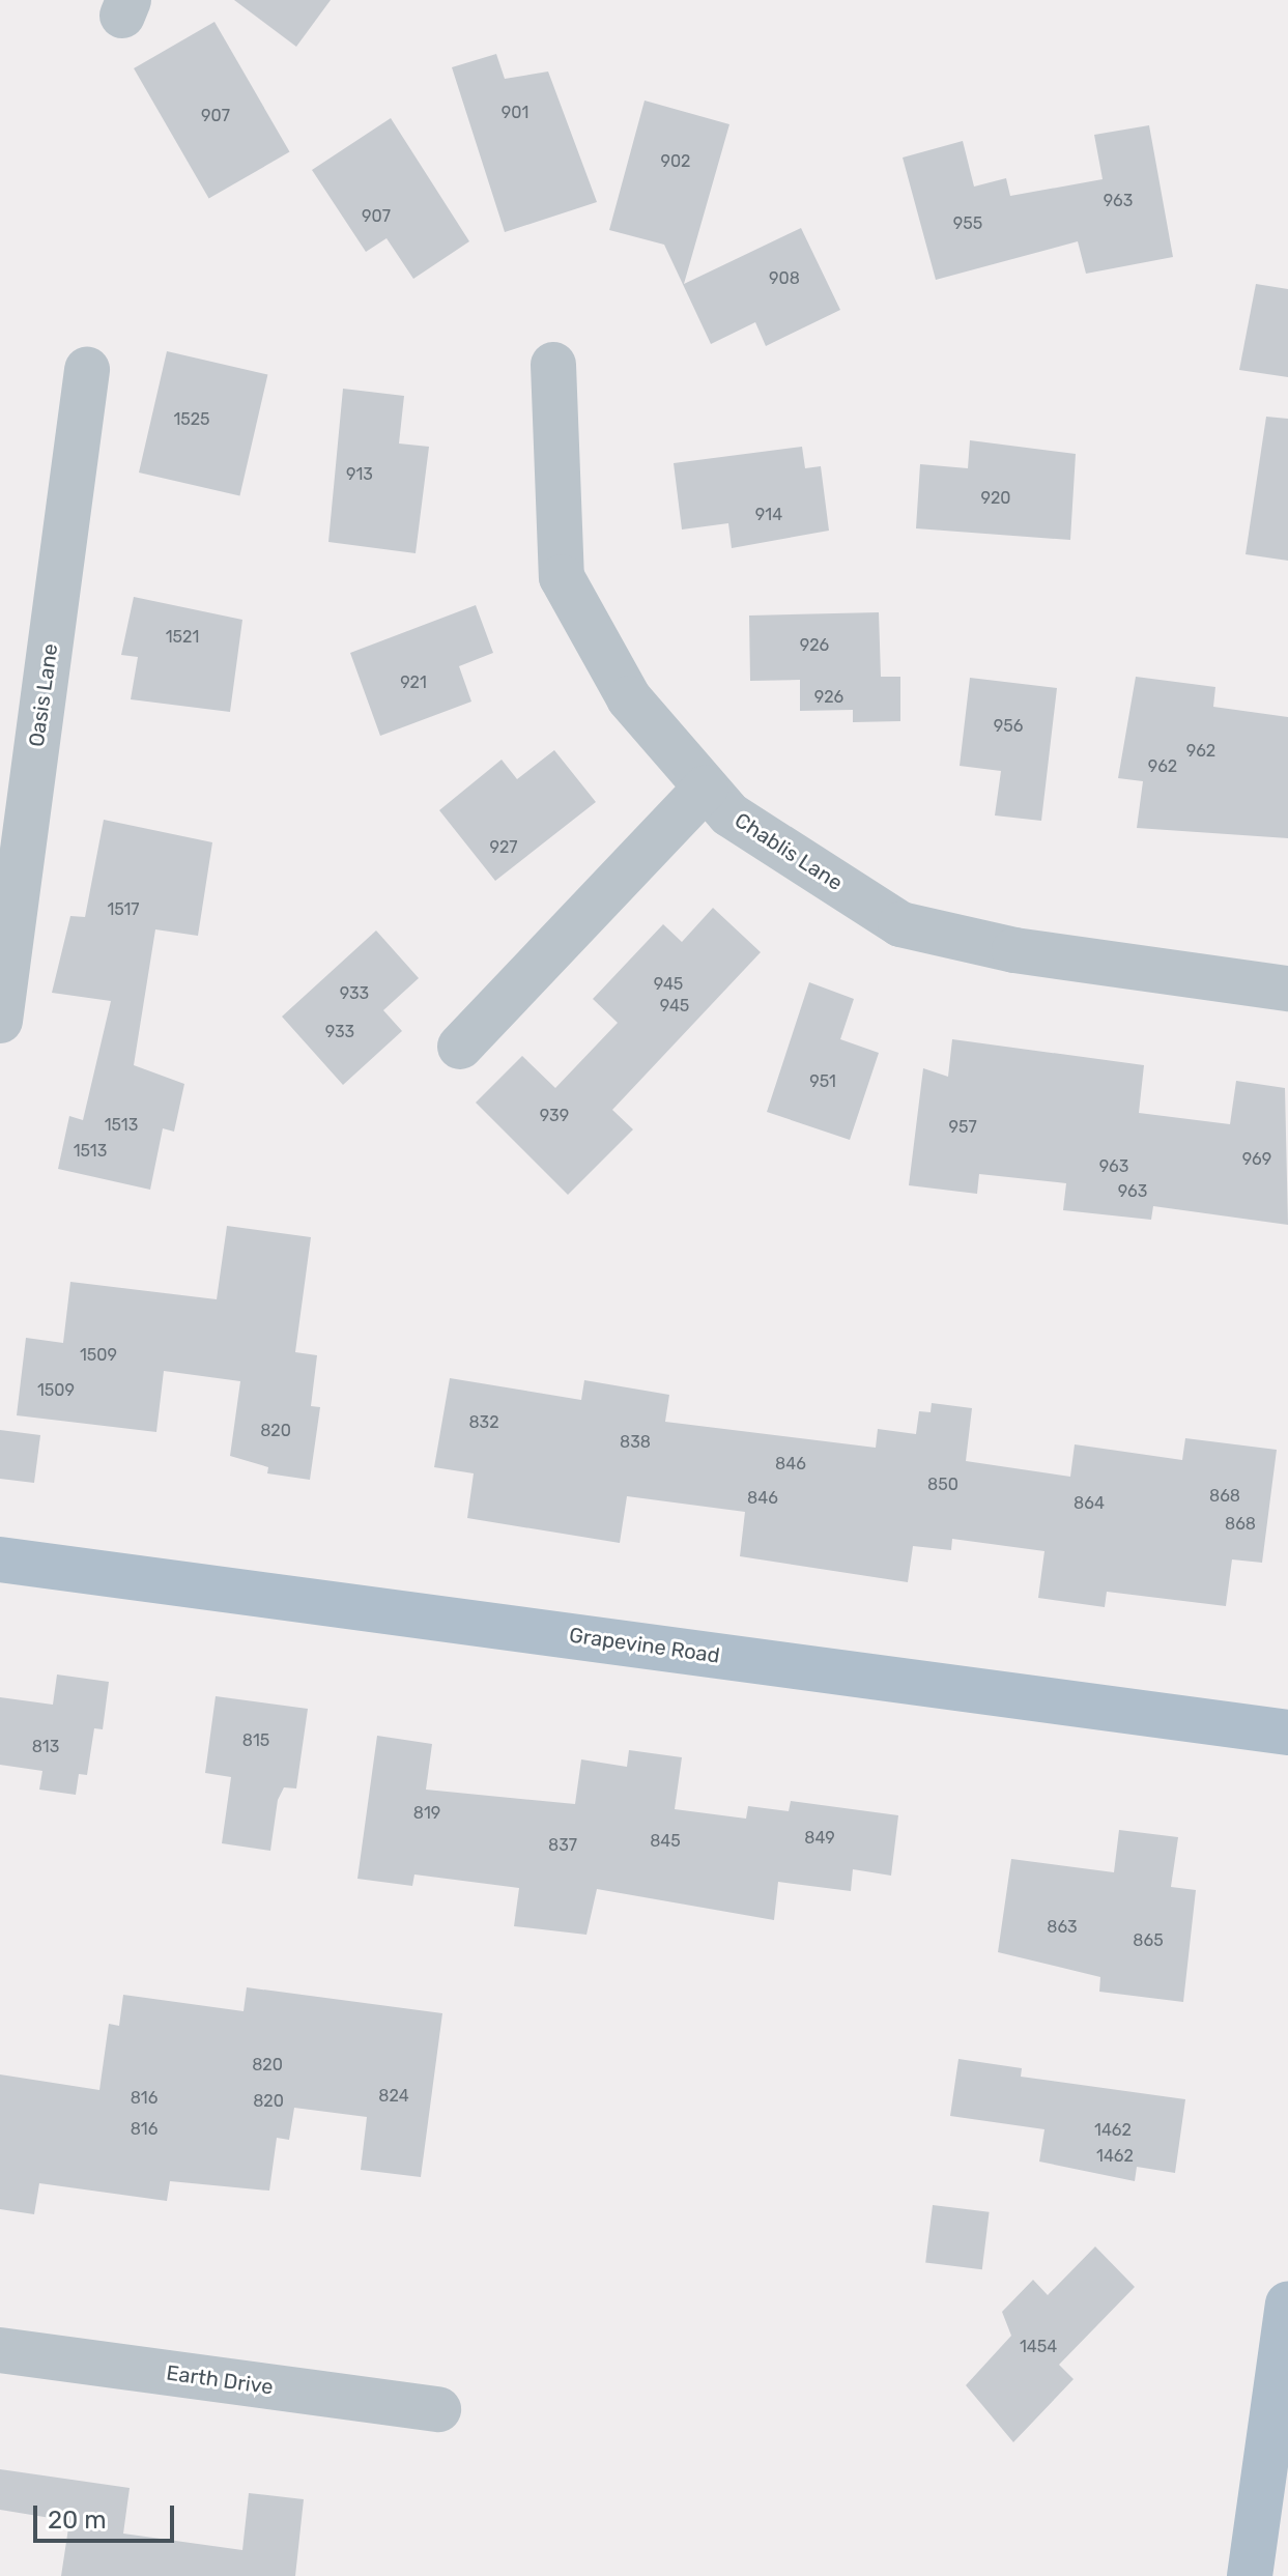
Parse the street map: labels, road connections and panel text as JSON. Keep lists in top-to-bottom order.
{
  "streets": {
    "main road": ["Grapevine Road"],
    "street": ["Oasis Lane", "Chablis Lane", "Earth Drive"]
  },
  "house_numbers": [
    "901",
    "907",
    "902",
    "963",
    "907",
    "955",
    "908",
    "1525",
    "913",
    "920",
    "914",
    "1521",
    "926",
    "921",
    "926",
    "956",
    "962",
    "962",
    "927",
    "1517",
    "945",
    "933",
    "945",
    "933",
    "951",
    "939",
    "1513",
    "957",
    "1513",
    "969",
    "963",
    "963",
    "1509",
    "1509",
    "832",
    "820",
    "838",
    "846",
    "850",
    "868",
    "846",
    "864",
    "868",
    "815",
    "813",
    "819",
    "849",
    "845",
    "837",
    "863",
    "865",
    "820",
    "824",
    "816",
    "820",
    "816",
    "1462",
    "1462",
    "1454"
  ],
  "scale_bar": "20 m"
}
